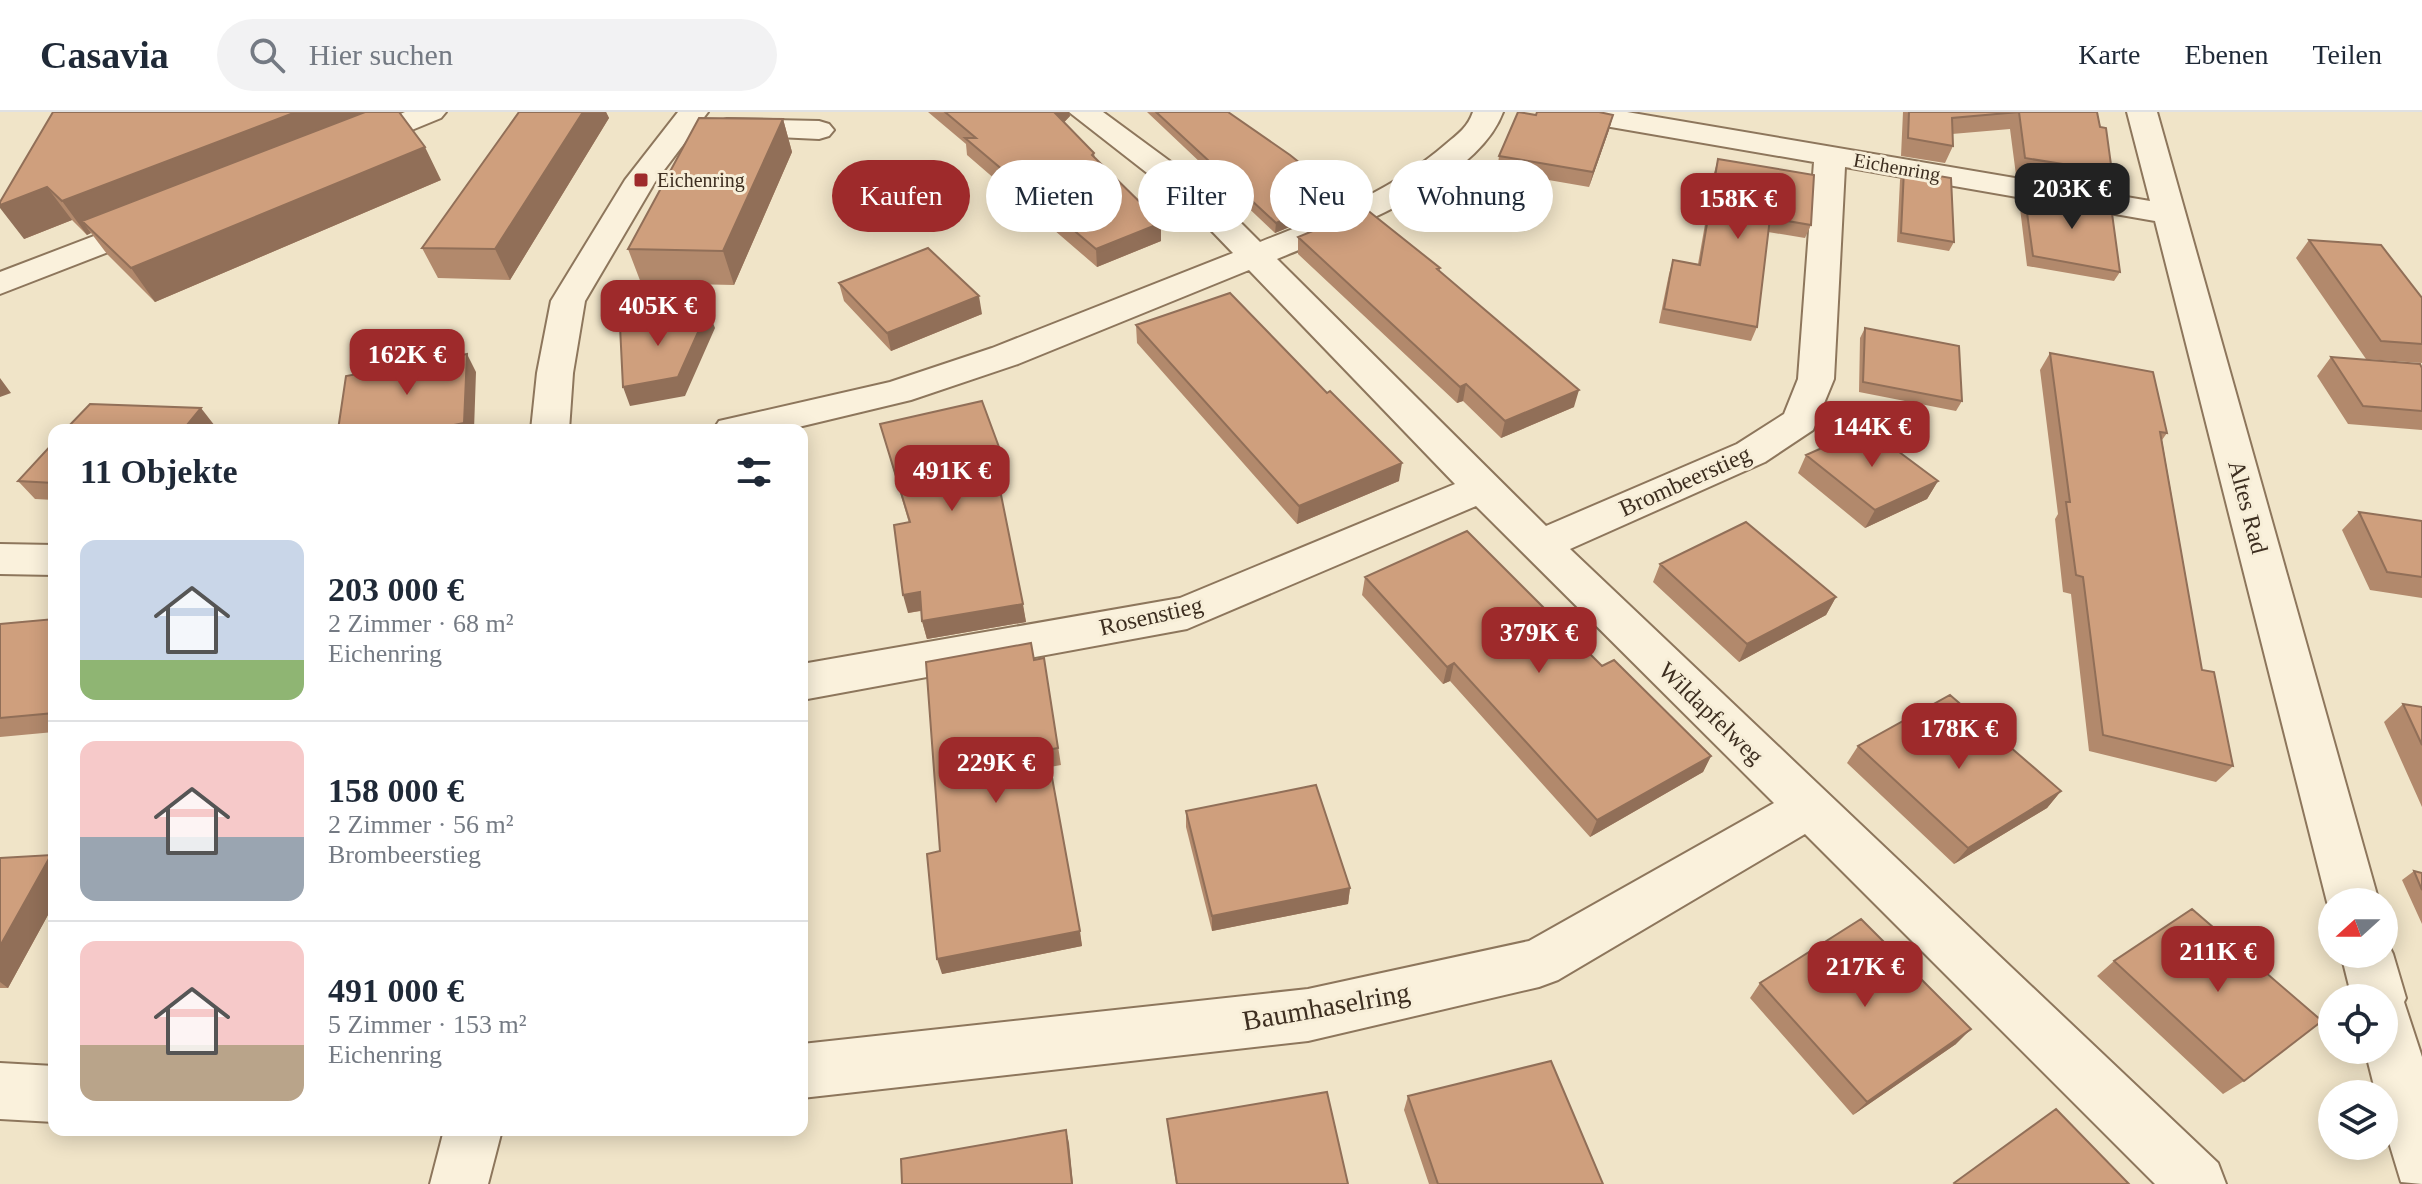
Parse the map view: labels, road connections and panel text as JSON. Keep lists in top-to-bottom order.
{
  "streets": {
    "street": [
      "Eichenring",
      "Brombeerstieg",
      "Altes Rad",
      "Rosenstieg",
      "Wildapfelweg",
      "Baumhaselring"
    ]
  },
  "crossings": [
    ["Eichenring", "Brombeerstieg"],
    ["Eichenring", "Altes Rad"],
    ["Brombeerstieg", "Wildapfelweg"],
    ["Rosenstieg", "Wildapfelweg"],
    ["Wildapfelweg", "Baumhaselring"]
  ],
  "places": {
    "transit": ["Eichenring"]
  },
  "north": "left",
  "page": {
    "header": "Casavia",
    "search": "Hier suchen",
    "nav": ["Karte", "Ebenen", "Teilen"],
    "chip": [
      "Kaufen",
      "Mieten",
      "Filter",
      "Neu",
      "Wohnung"
    ],
    "price": [
      "203K €",
      "158K €",
      "405K €",
      "162K €",
      "144K €",
      "491K €",
      "379K €",
      "178K €",
      "229K €",
      "211K €",
      "217K €"
    ],
    "heading": "11 Objekte",
    "list": [
      {
        "name": "203 000 €",
        "note": "2 Zimmer · 68 m² · Eichenring"
      },
      {
        "name": "158 000 €",
        "note": "2 Zimmer · 56 m² · Brombeerstieg"
      },
      {
        "name": "491 000 €",
        "note": "5 Zimmer · 153 m² · Eichenring"
      }
    ]
  }
}
